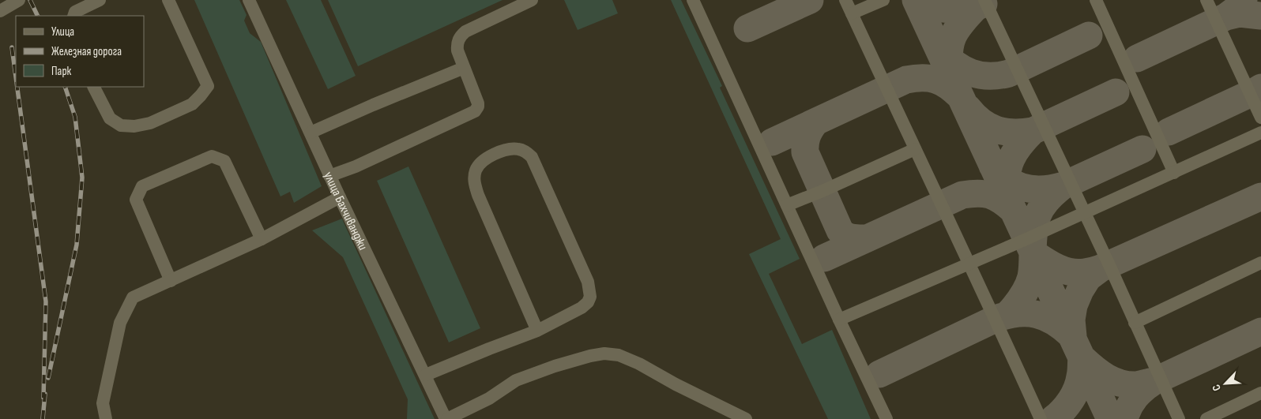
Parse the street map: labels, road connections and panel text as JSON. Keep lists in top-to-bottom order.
{
  "streets": {
    "street": ["улица Бахчиванджи"]
  },
  "legend": ["Улица", "Железная дорога", "Парк"],
  "north": "bottom left"
}
